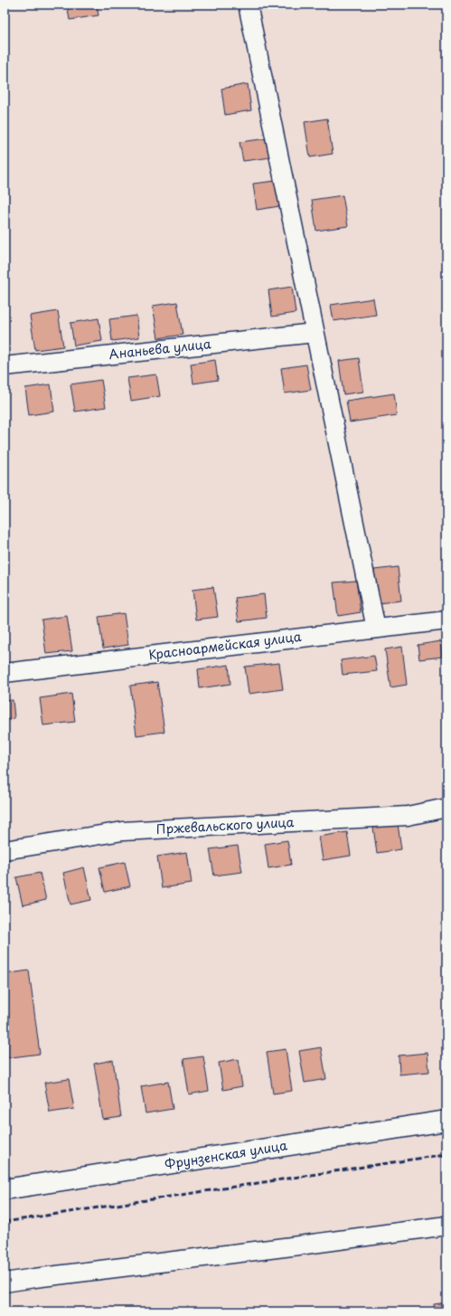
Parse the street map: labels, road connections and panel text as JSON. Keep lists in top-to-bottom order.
{
  "streets": {
    "street": [
      "Ананьева улица",
      "Красноармейская улица",
      "Пржевальского улица",
      "Фрунзенская улица"
    ]
  }
}
